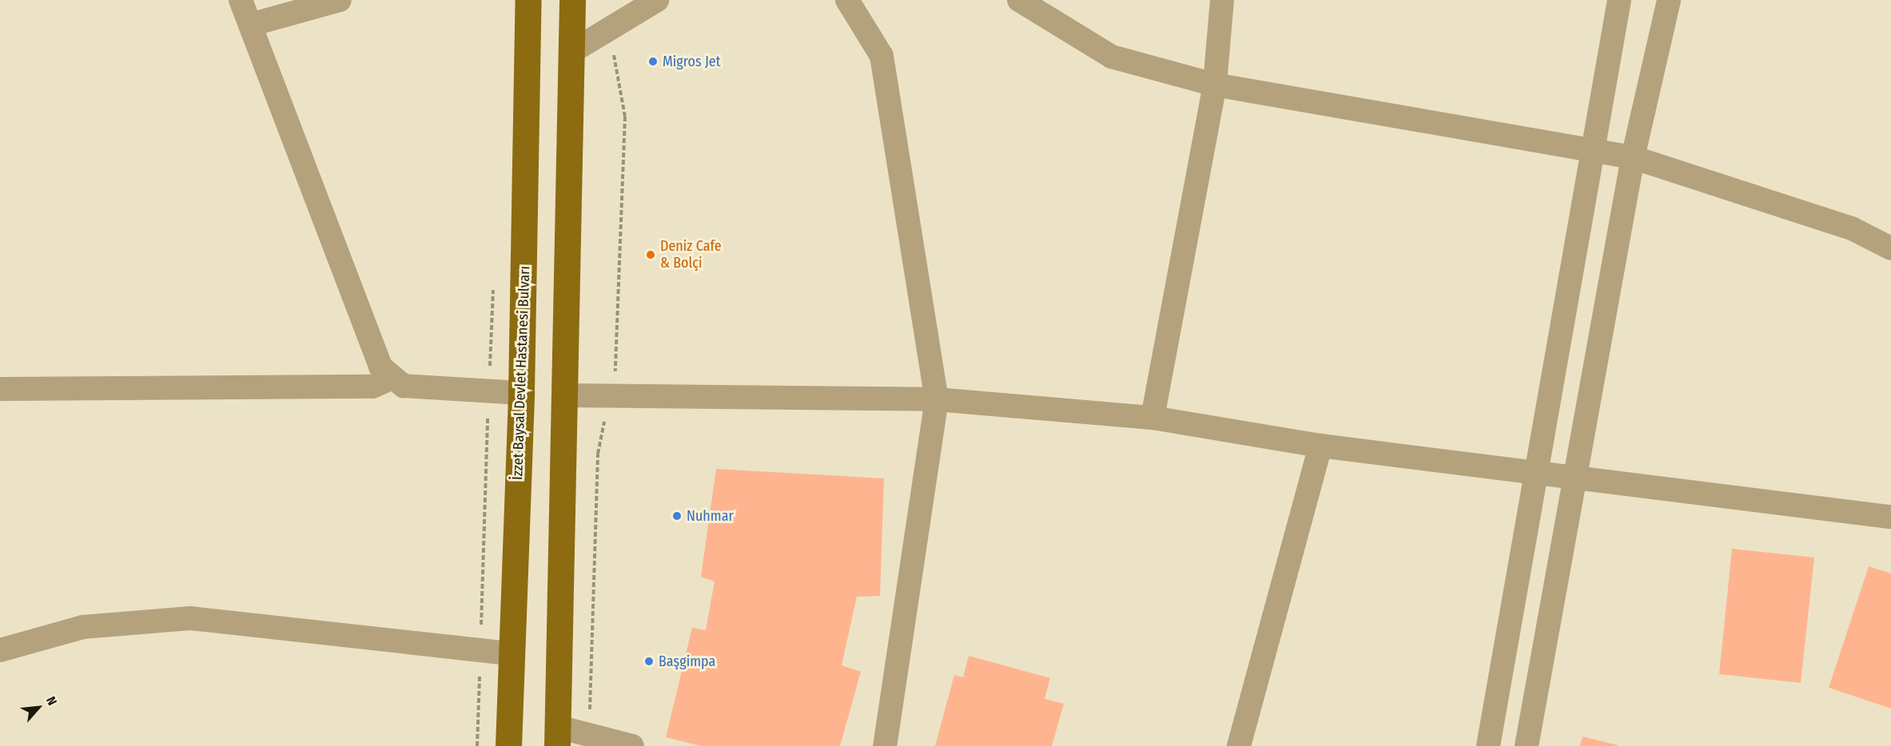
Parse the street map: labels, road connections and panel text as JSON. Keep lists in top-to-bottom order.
{
  "streets": {
    "main road": ["İzzet Baysal Devlet Hastanesi Bulvarı"]
  },
  "places": [
    "Migros Jet",
    "Deniz Cafe & Bolçi",
    "Nuhmar",
    "Başgimpa"
  ],
  "north": "top right"
}
